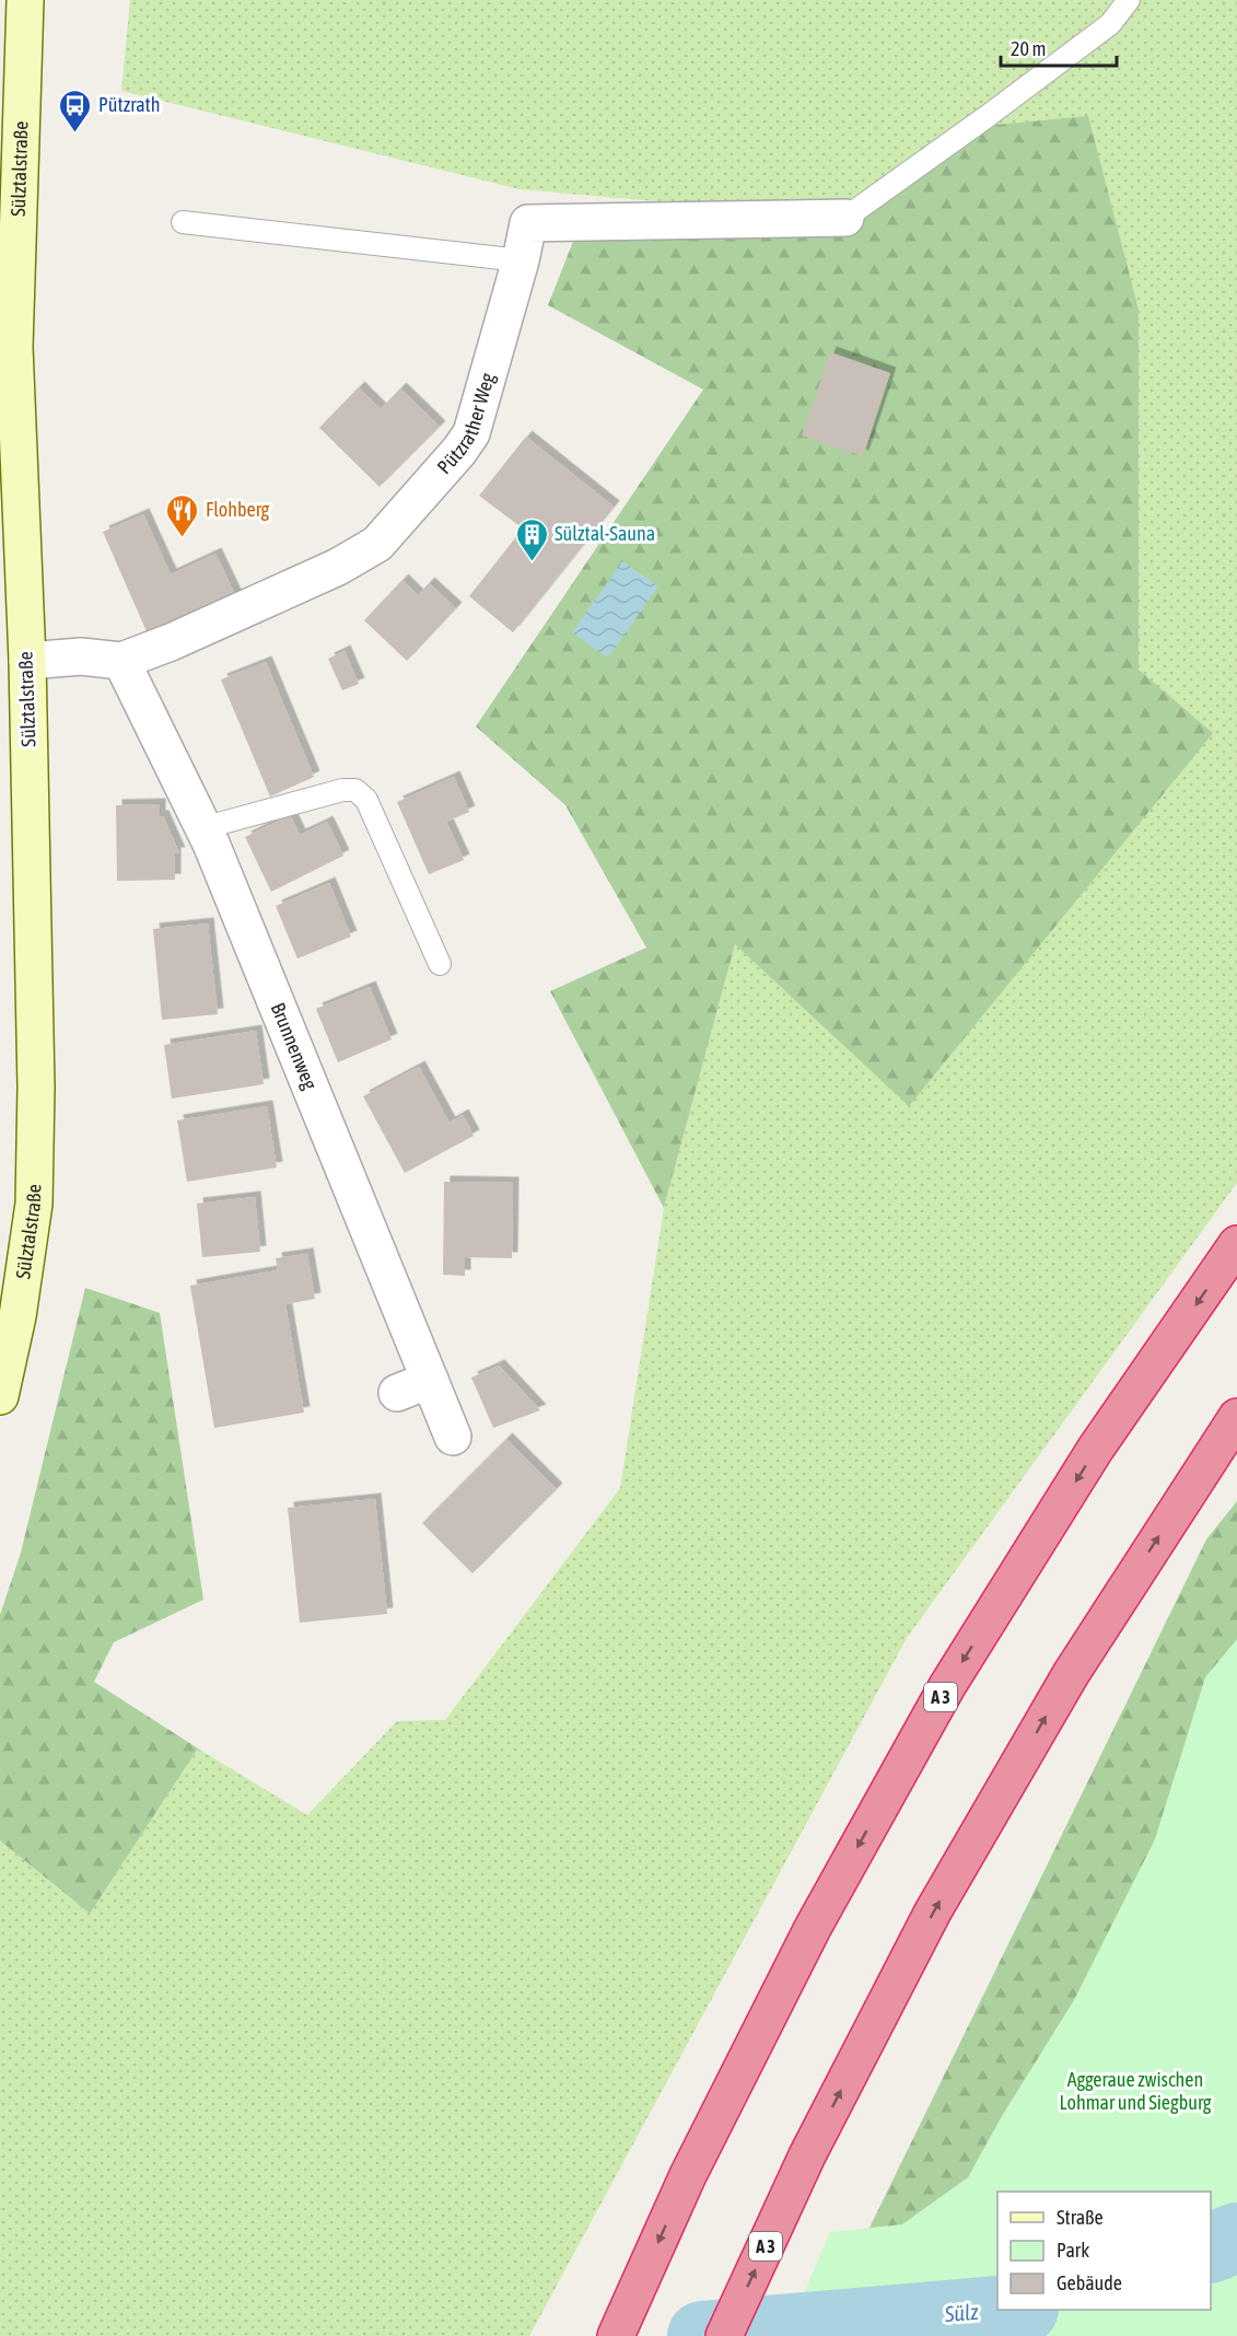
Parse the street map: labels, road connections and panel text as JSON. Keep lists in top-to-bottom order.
{
  "streets": {
    "highway": ["A 3"],
    "main road": ["Sülztalstraße"],
    "street": ["Pützrather Weg", "Brunnenweg"]
  },
  "crossings": [
    ["Sülztalstraße", "Pützrather Weg"],
    ["Pützrather Weg", "Brunnenweg"]
  ],
  "water": ["Sülz"],
  "parks": ["Aggeraue zwischen Lohmar und Siegburg"],
  "places": {
    "bus stop": ["Pützrath"],
    "restaurant": ["Flohberg"],
    "building": ["Sülztal-Sauna"]
  },
  "legend": ["Straße", "Park", "Gebäude"],
  "scale_bar": "20 m"
}
